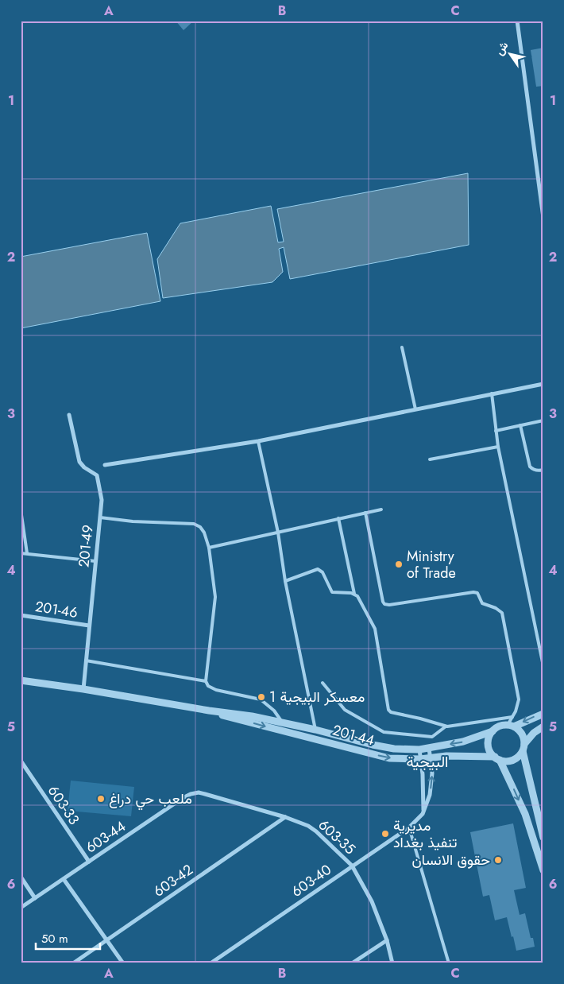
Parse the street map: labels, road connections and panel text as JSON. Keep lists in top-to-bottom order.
{
  "streets": {
    "street": [
      "201-49",
      "201-46",
      "201-44",
      "603-33",
      "603-44",
      "603-35",
      "603-42",
      "603-40"
    ]
  },
  "crossings": [
    ["201-49", "201-46"],
    ["201-49", "201-44"],
    ["201-44", "603-40"],
    ["603-33", "603-44"],
    ["603-44", "603-35"],
    ["603-35", "603-42"],
    ["603-35", "603-40"]
  ],
  "districts": ["البيجية"],
  "places": [
    "Ministry of Trade",
    "معسكر البيجية 1",
    "ملعب حي دراغ",
    "مديرية تنفيذ بغداد",
    "حقوق الانسان"
  ],
  "scale_bar": "50 m",
  "north": "top left",
  "grid": {
    "columns": ["A", "B", "C"],
    "rows": [
      "1",
      "2",
      "3",
      "4",
      "5",
      "6"
    ]
  }
}
